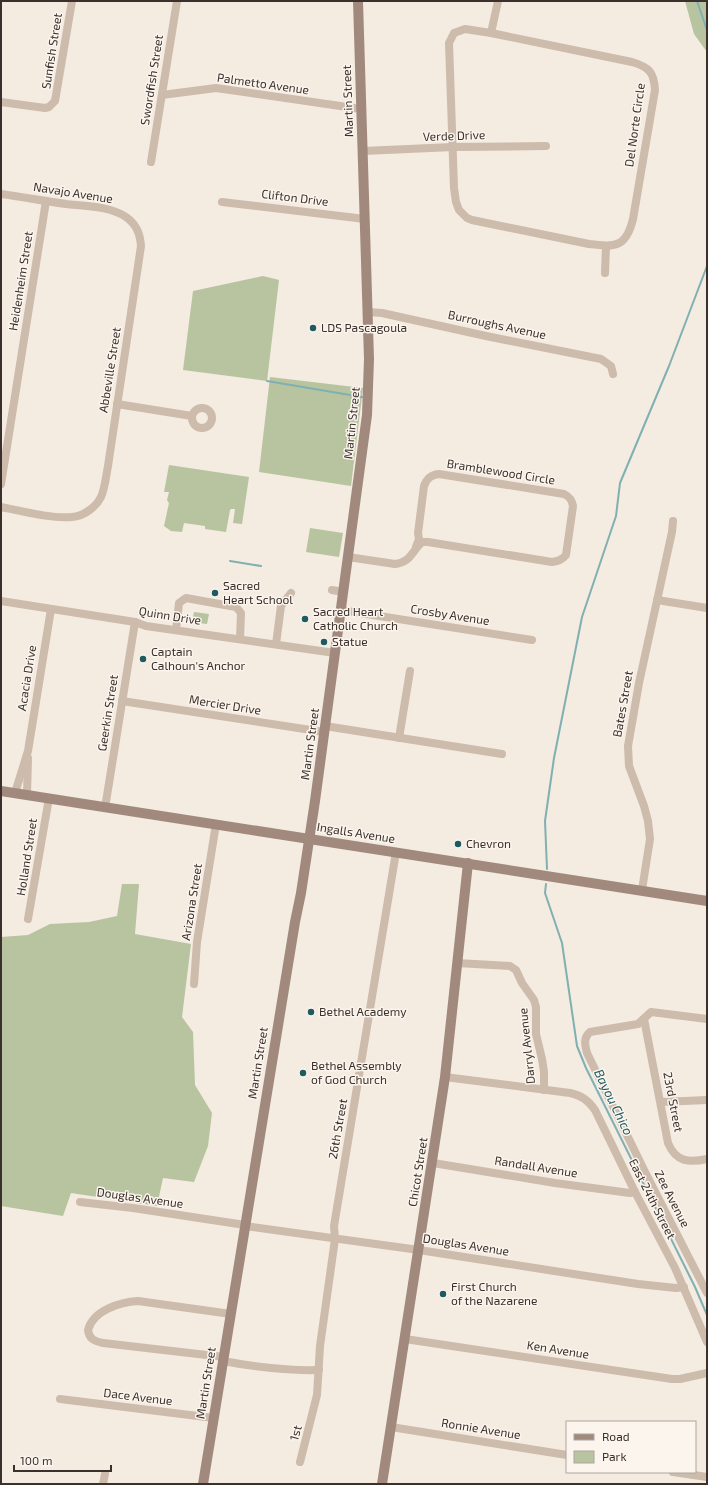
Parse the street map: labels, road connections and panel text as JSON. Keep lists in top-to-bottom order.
{
  "streets": {
    "street": [
      "Sunfish Street",
      "Swordfish Street",
      "Palmetto Avenue",
      "Martin Street",
      "Del Norte Circle",
      "Verde Drive",
      "Navajo Avenue",
      "Clifton Drive",
      "Heidenheim Street",
      "Burroughs Avenue",
      "Abbeville Street",
      "Bramblewood Circle",
      "Crosby Avenue",
      "Quinn Drive",
      "Acacia Drive",
      "Bates Street",
      "Mercier Drive",
      "Geerkin Street",
      "Ingalls Avenue",
      "Holland Street",
      "Arizona Street",
      "Darryl Avenue",
      "23rd Street",
      "26th Street",
      "Randall Avenue",
      "Chicot Street",
      "Douglas Avenue",
      "East 24th Street",
      "Zee Avenue",
      "Ken Avenue",
      "Dace Avenue",
      "Ronnie Avenue",
      "1st"
    ]
  },
  "crossings": [
    ["Swordfish Street", "Palmetto Avenue"],
    ["Palmetto Avenue", "Martin Street"],
    ["Martin Street", "Verde Drive"],
    ["Martin Street", "Clifton Drive"],
    ["Martin Street", "Burroughs Avenue"],
    ["Martin Street", "Crosby Avenue"],
    ["Martin Street", "Quinn Drive"],
    ["Martin Street", "Mercier Drive"],
    ["Martin Street", "Ingalls Avenue"],
    ["Martin Street", "Douglas Avenue"],
    ["Martin Street", "Dace Avenue"],
    ["Del Norte Circle", "Verde Drive"],
    ["Navajo Avenue", "Heidenheim Street"],
    ["Navajo Avenue", "Abbeville Street"],
    ["Quinn Drive", "Acacia Drive"],
    ["Quinn Drive", "Geerkin Street"],
    ["Acacia Drive", "Ingalls Avenue"],
    ["Bates Street", "Ingalls Avenue"],
    ["Mercier Drive", "Geerkin Street"],
    ["Geerkin Street", "Ingalls Avenue"],
    ["Ingalls Avenue", "Holland Street"],
    ["Ingalls Avenue", "Arizona Street"],
    ["Ingalls Avenue", "26th Street"],
    ["Ingalls Avenue", "Chicot Street"],
    ["Darryl Avenue", "Chicot Street"],
    ["Darryl Avenue", "East 24th Street"],
    ["23rd Street", "Zee Avenue"],
    ["26th Street", "Douglas Avenue"],
    ["26th Street", "1st"],
    ["Randall Avenue", "Chicot Street"],
    ["Randall Avenue", "East 24th Street"],
    ["Chicot Street", "Douglas Avenue"],
    ["Chicot Street", "East 24th Street"],
    ["Chicot Street", "Ken Avenue"],
    ["Chicot Street", "Ronnie Avenue"],
    ["Douglas Avenue", "East 24th Street"]
  ],
  "water": ["Bayou Chico"],
  "places": [
    "LDS Pascagoula",
    "Sacred Heart School",
    "Sacred Heart Catholic Church",
    "Statue",
    "Captain Calhoun's Anchor",
    "Chevron",
    "Bethel Academy",
    "Bethel Assembly of God Church",
    "First Church of the Nazarene"
  ],
  "legend": ["Road", "Park"],
  "scale_bar": "100 m"
}
